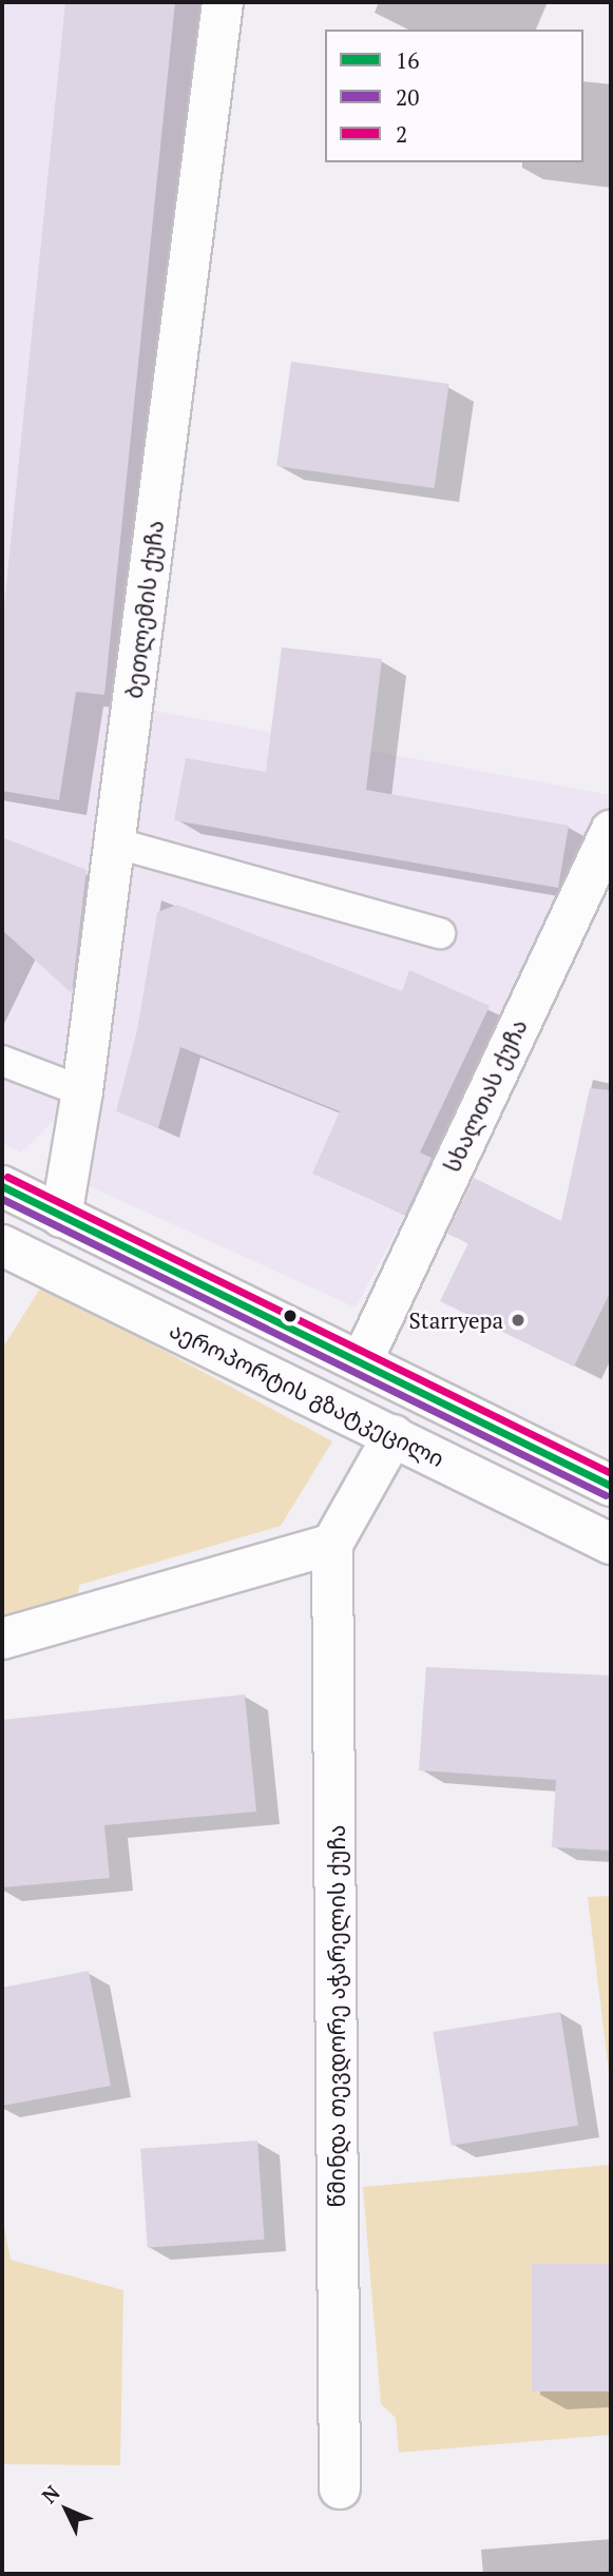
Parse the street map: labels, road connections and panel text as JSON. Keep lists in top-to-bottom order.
{
  "streets": {
    "main road": [
      "ბეთლემის ქუჩა",
      "სხალთას ქუჩა",
      "აეროპორტის გზატკეცილი",
      "წმინდა თევდორე აჭარელის ქუჩა"
    ]
  },
  "crossings": [
    ["აეროპორტის გზატკეცილი", "წმინდა თევდორე აჭარელის ქუჩა"]
  ],
  "places": ["Starryepa"],
  "lines": ["transit line 2", "transit line 16", "transit line 20"],
  "legend": ["16", "20", "2"],
  "north": "top left"
}
